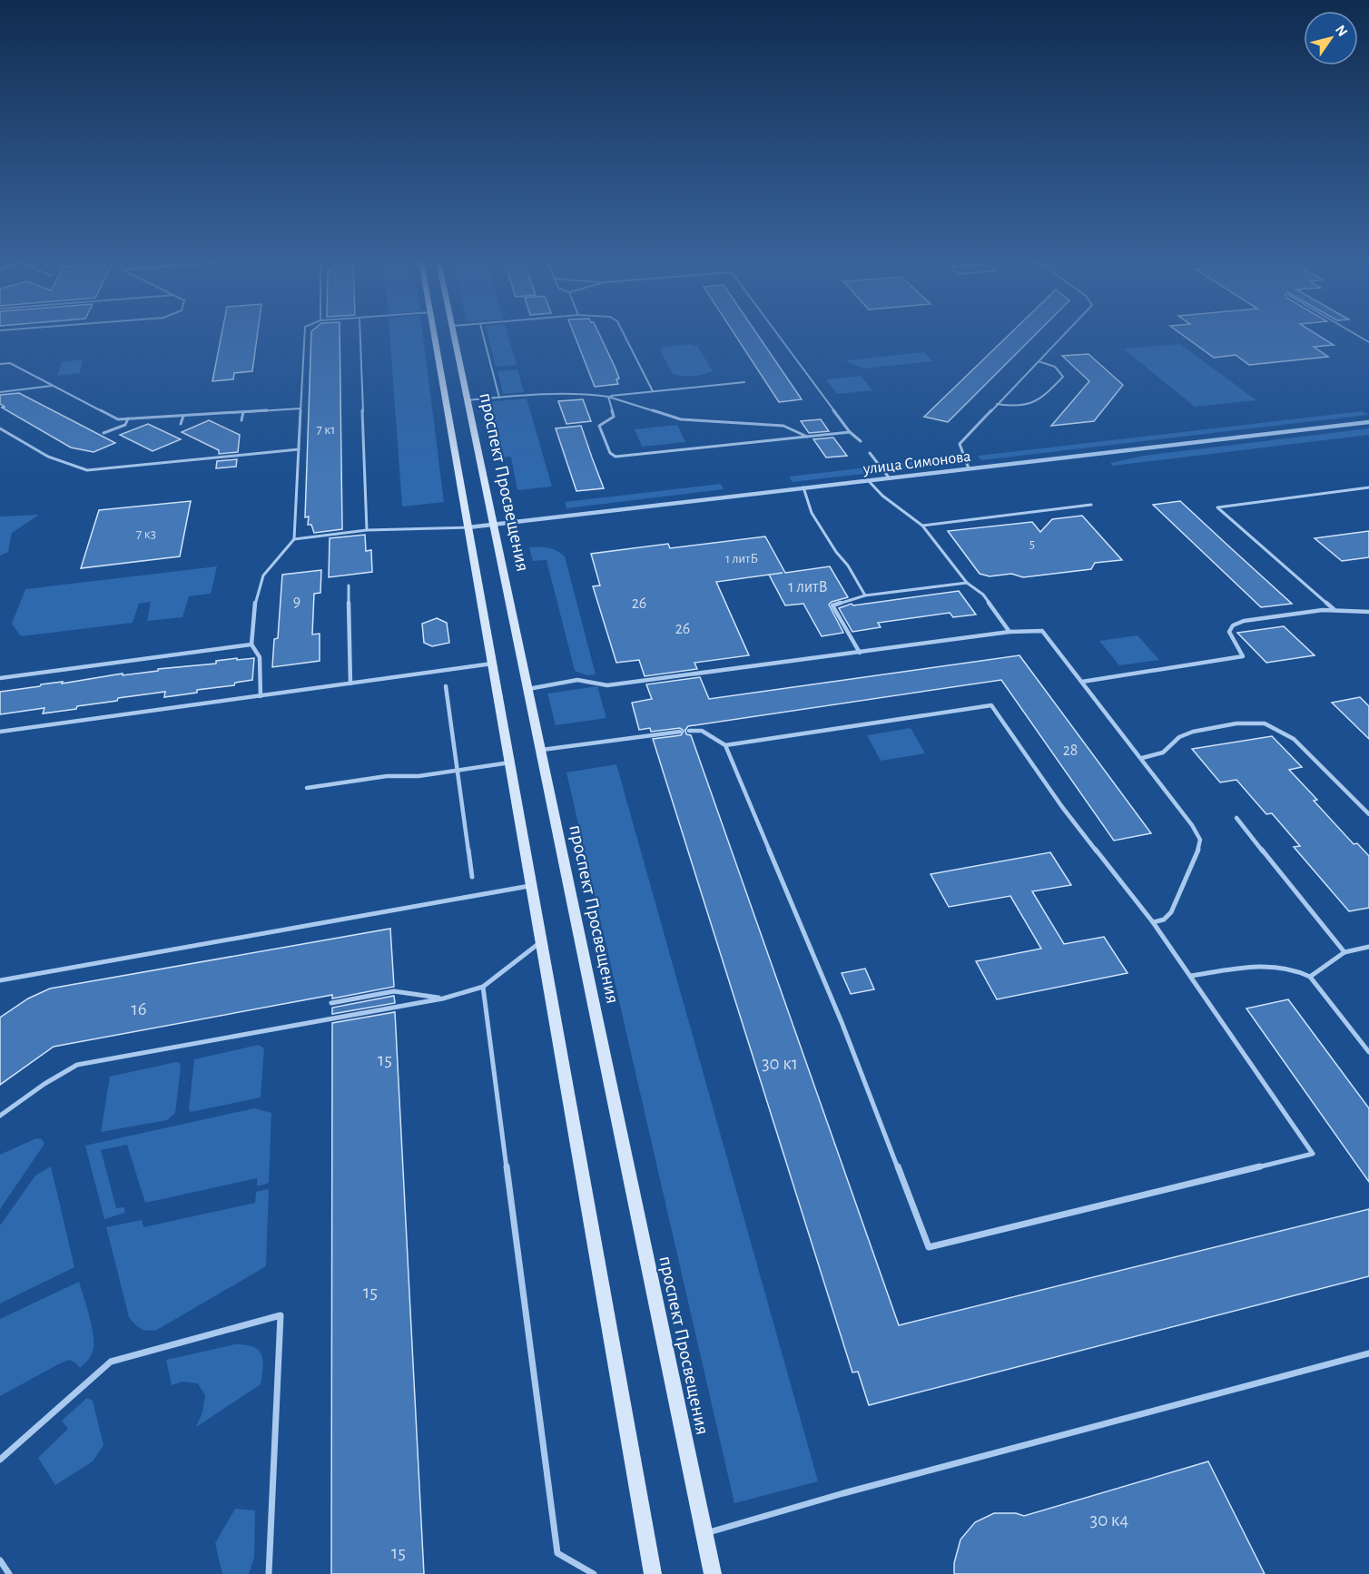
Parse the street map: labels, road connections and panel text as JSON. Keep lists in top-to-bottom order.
{
  "streets": {
    "main road": ["проспект Просвещения"],
    "street": ["улица Симонова"]
  },
  "crossings": [
    ["улица Симонова", "проспект Просвещения"]
  ],
  "house_numbers": [
    "7 к1",
    "7 к3",
    "5",
    "1 литБ",
    "1 литВ",
    "9",
    "26",
    "26",
    "28",
    "16",
    "15",
    "30 к1",
    "15",
    "30 к4",
    "15"
  ],
  "north": "top right"
}
